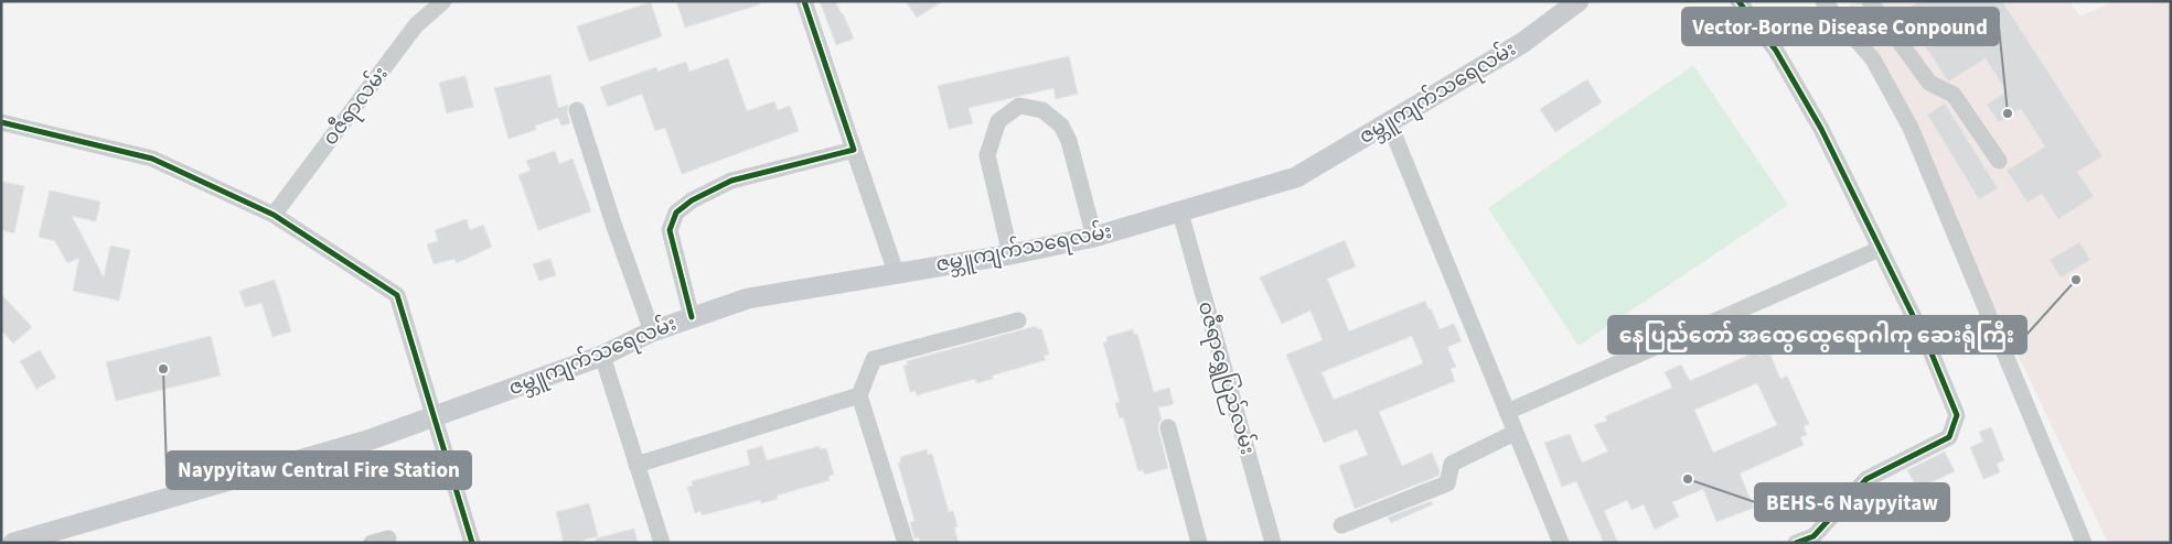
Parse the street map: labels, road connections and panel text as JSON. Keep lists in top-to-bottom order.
{
  "streets": {
    "main road": ["ဇမ္ဘူကျက်သရေလမ်း"],
    "street": ["ဝဇီရာလမ်း", "ဝဇီရာရွှေပြည်လမ်း"]
  },
  "crossings": [
    ["ဇမ္ဘူကျက်သရေလမ်း", "ဝဇီရာရွှေပြည်လမ်း"]
  ],
  "places": [
    "Vector-Borne Disease Conpound",
    "နေပြည်တော် အထွေထွေရောဂါကု ဆေးရုံကြီး",
    "Naypyitaw Central Fire Station",
    "BEHS-6 Naypyitaw"
  ]
}
